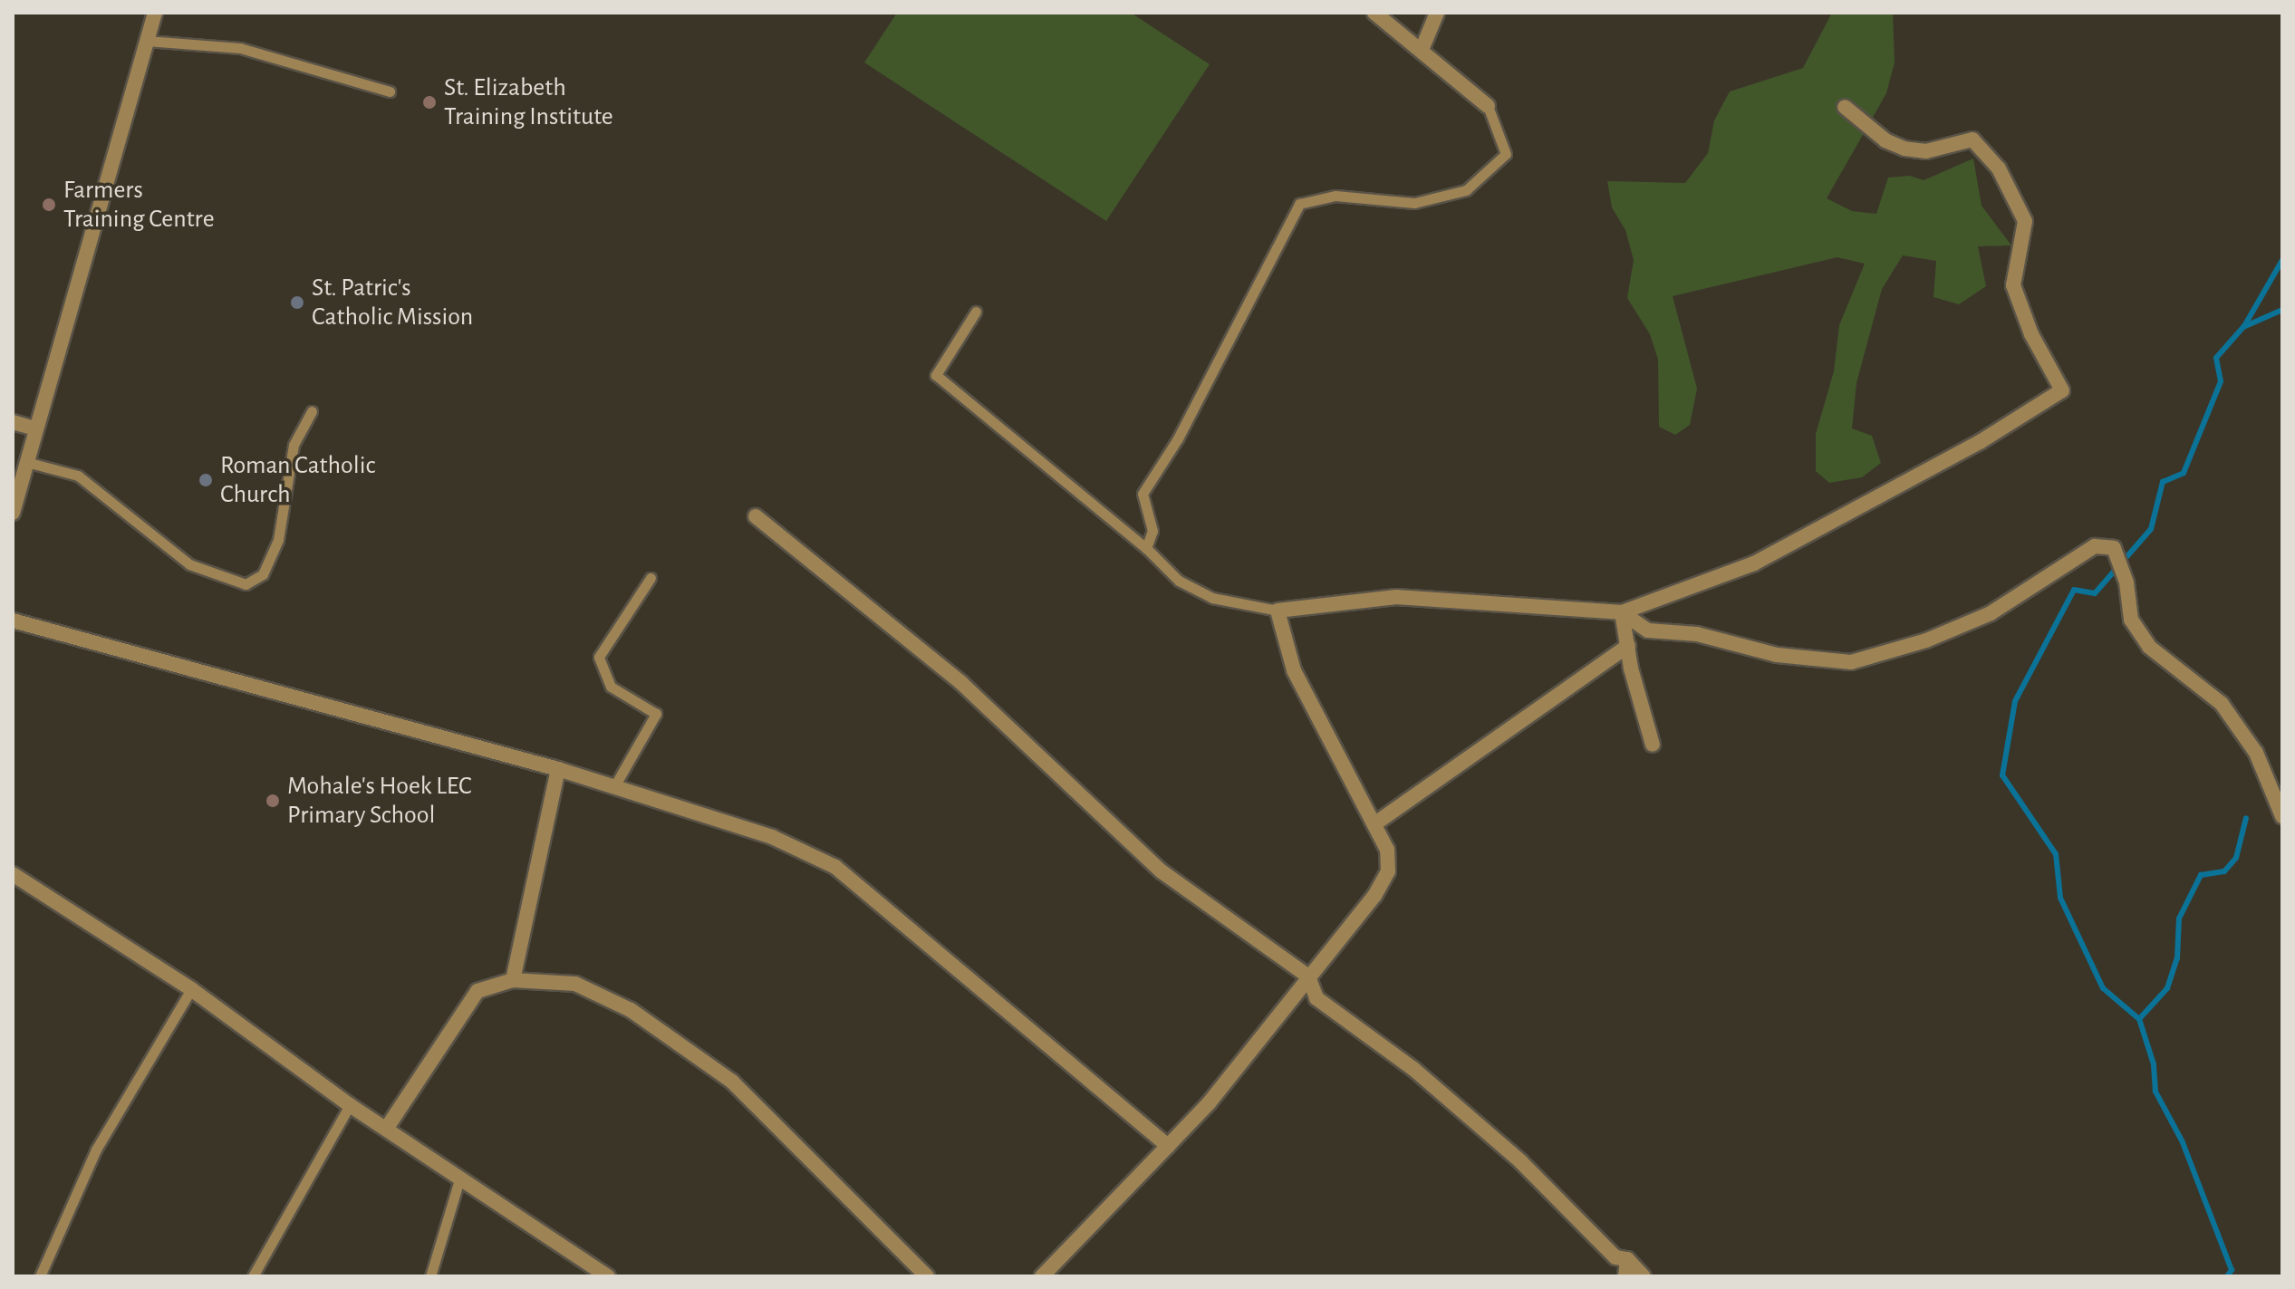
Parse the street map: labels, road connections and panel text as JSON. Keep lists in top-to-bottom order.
{
  "places": [
    "St. Elizabeth Training Institute",
    "Farmers Training Centre",
    "St. Patric's Catholic Mission",
    "Roman Catholic Church",
    "Mohale's Hoek LEC Primary School"
  ]
}
